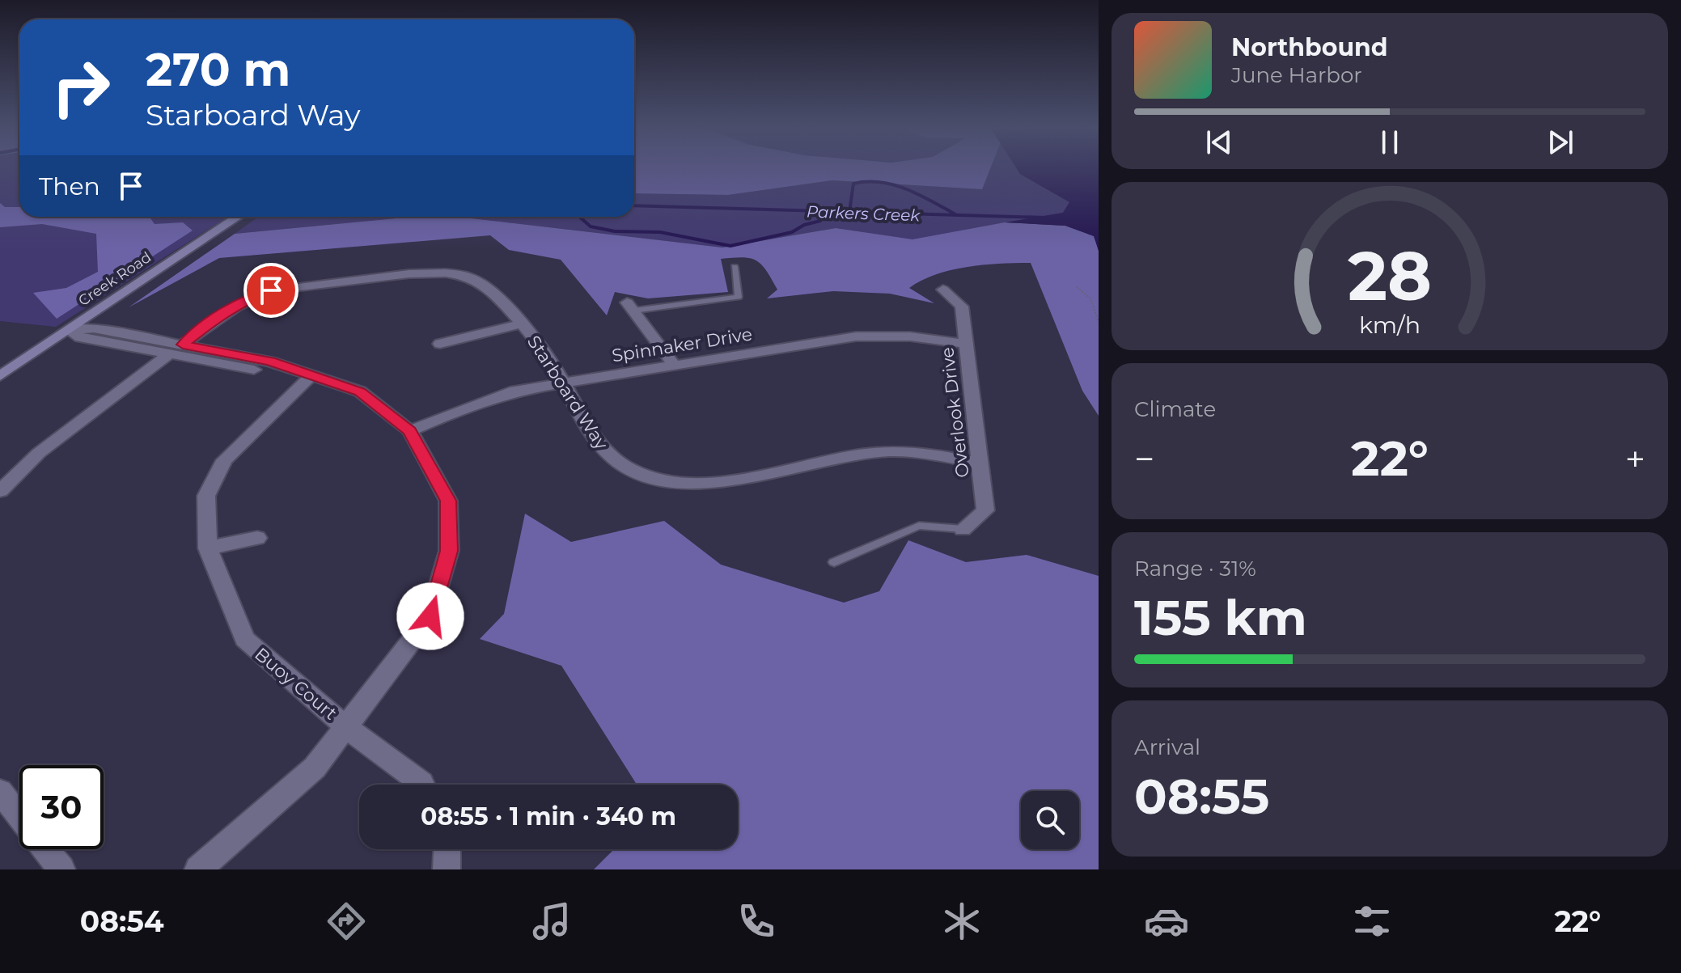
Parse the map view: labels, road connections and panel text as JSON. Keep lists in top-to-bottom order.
{
  "streets": {
    "main road": ["Creek Road"],
    "street": [
      "Spinnaker Drive",
      "Starboard Way",
      "Overlook Drive",
      "Buoy Court"
    ]
  },
  "crossings": [
    ["Spinnaker Drive", "Starboard Way"],
    ["Spinnaker Drive", "Overlook Drive"],
    ["Starboard Way", "Overlook Drive"]
  ],
  "water": ["Parkers Creek"],
  "page": {
    "turn": ["270 m", "Starboard Way"],
    "song": ["Northbound", "June Harbor"],
    "then": "Then",
    "tile": [
      "Climate",
      ["Range · 31%", "155 km"],
      ["Arrival", "08:55"]
    ],
    "heat": ["−", "22°", "+"],
    "limit": "30",
    "trip": "08:55 · 1 min · 340 m",
    "tabs": ["08:54", "22°"],
    "gauge": ["28", "km/h"]
  }
}
